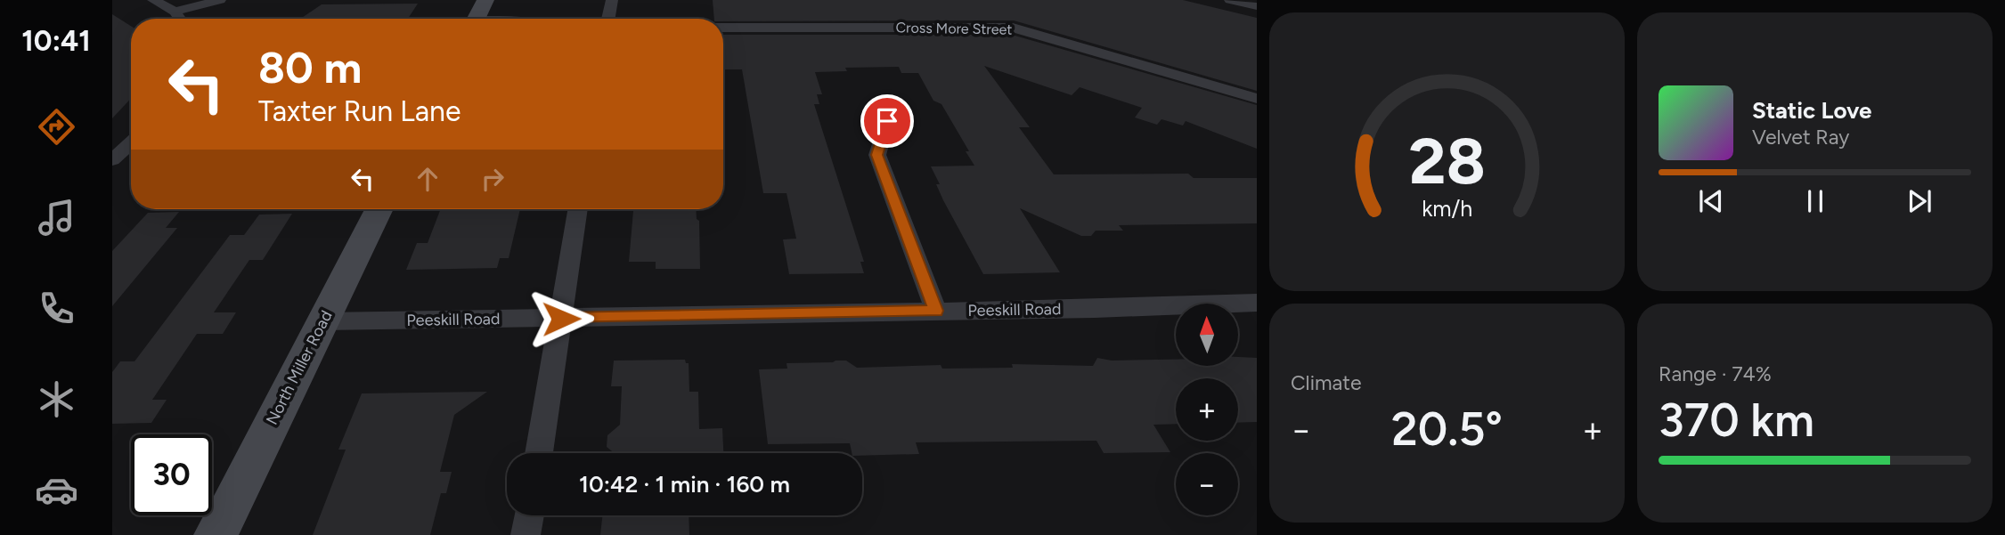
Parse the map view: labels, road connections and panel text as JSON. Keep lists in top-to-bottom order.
{
  "streets": {
    "street": ["Cross More Street", "Peeskill Road", "North Miller Road"]
  },
  "crossings": [
    ["Peeskill Road", "North Miller Road"]
  ],
  "north": "top",
  "page": {
    "tabs": "10:41",
    "turn": ["80 m", "Taxter Run Lane"],
    "song": ["Static Love", "Velvet Ray"],
    "map_buttons": ["+", "−"],
    "tile": [
      "Climate",
      ["Range · 74%", "370 km"]
    ],
    "heat": ["−", "20.5°", "+"],
    "limit": "30",
    "trip": "10:42 · 1 min · 160 m",
    "gauge": ["28", "km/h"]
  }
}
